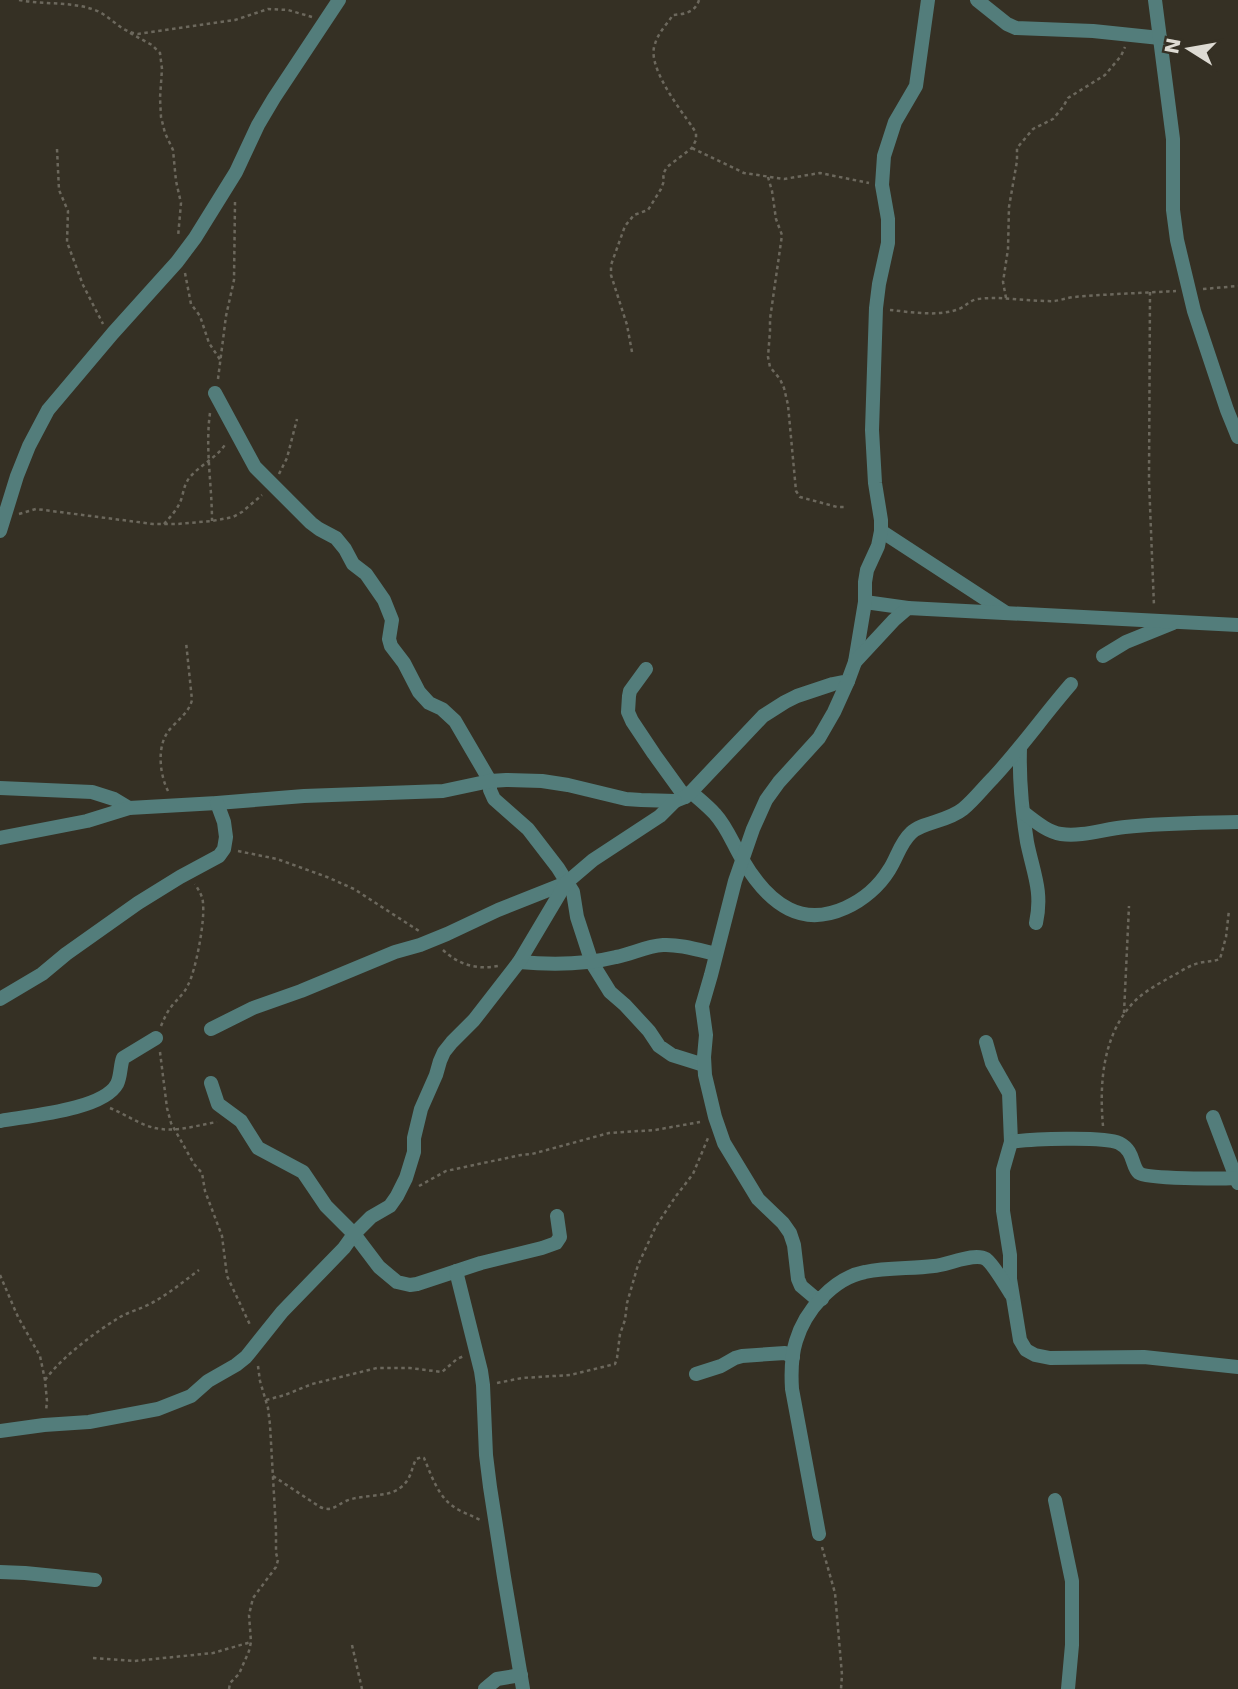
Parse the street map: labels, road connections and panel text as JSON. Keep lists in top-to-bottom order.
{
  "north": "left"
}
